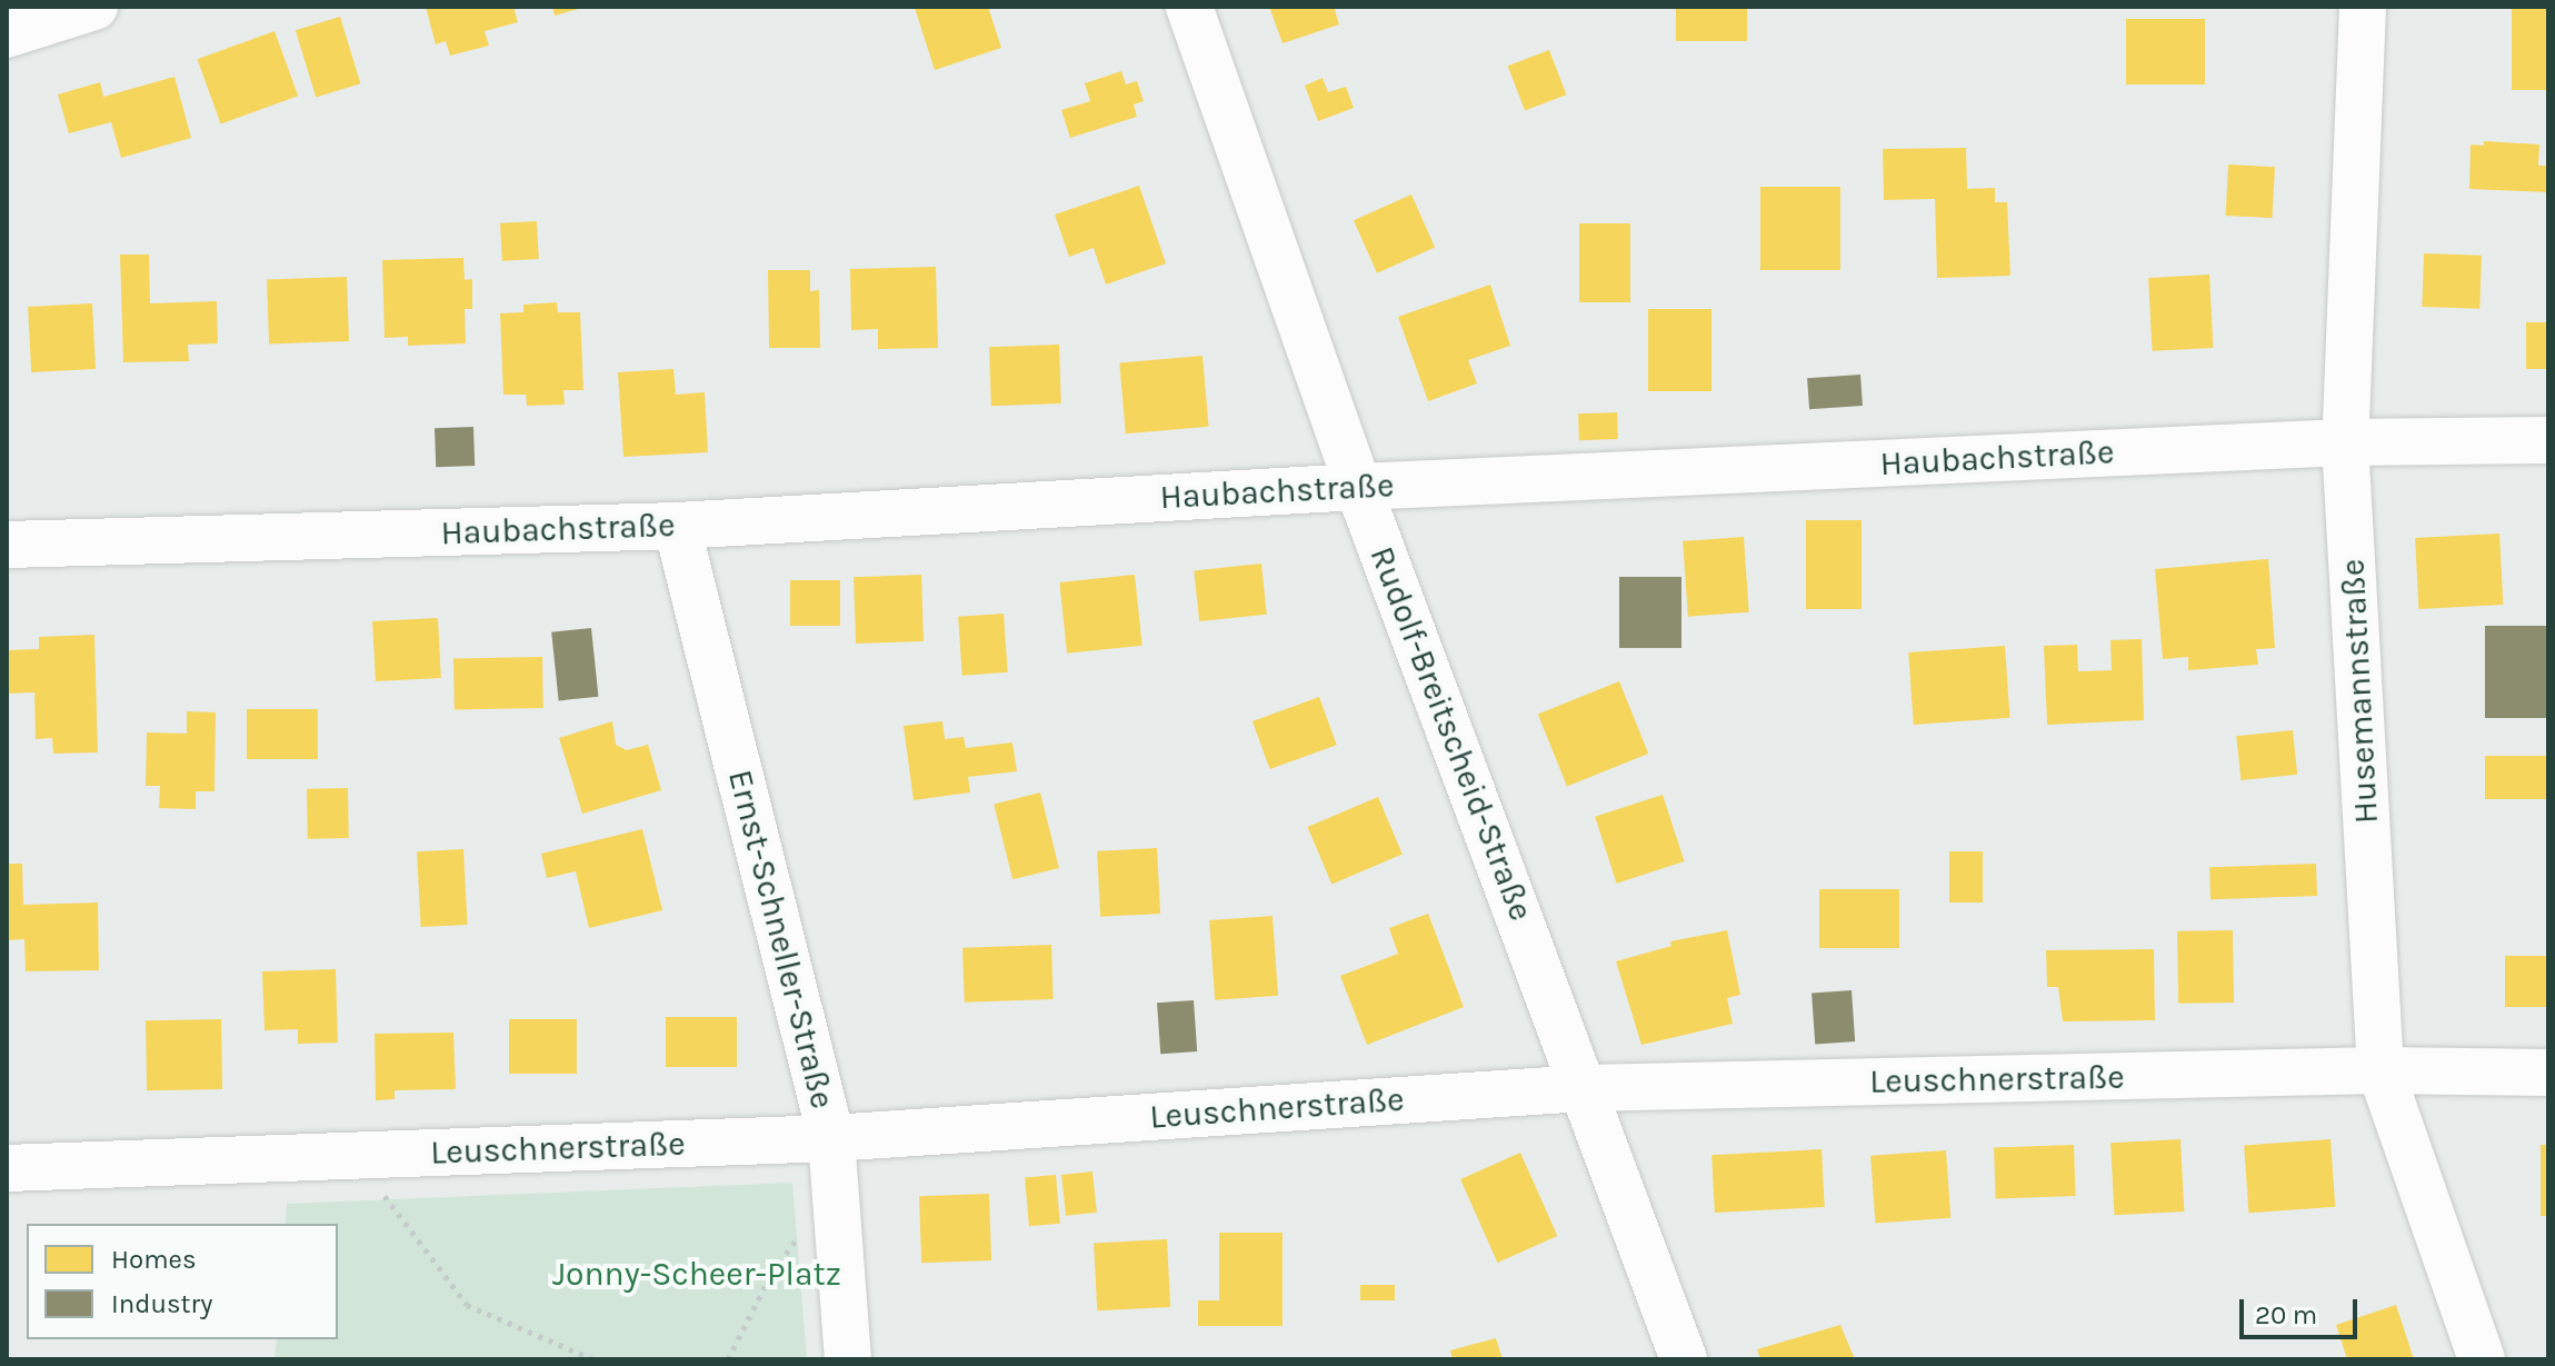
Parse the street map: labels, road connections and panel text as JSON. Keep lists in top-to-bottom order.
{
  "streets": {
    "street": [
      "Haubachstraße",
      "Husemannstraße",
      "Rudolf-Breitscheid-Straße",
      "Ernst-Schneller-Straße",
      "Leuschnerstraße"
    ]
  },
  "crossings": [
    ["Haubachstraße", "Husemannstraße"],
    ["Haubachstraße", "Rudolf-Breitscheid-Straße"],
    ["Haubachstraße", "Ernst-Schneller-Straße"],
    ["Husemannstraße", "Leuschnerstraße"],
    ["Rudolf-Breitscheid-Straße", "Leuschnerstraße"],
    ["Ernst-Schneller-Straße", "Leuschnerstraße"]
  ],
  "parks": ["Jonny-Scheer-Platz"],
  "legend": ["Homes", "Industry"],
  "scale_bar": "20 m"
}
